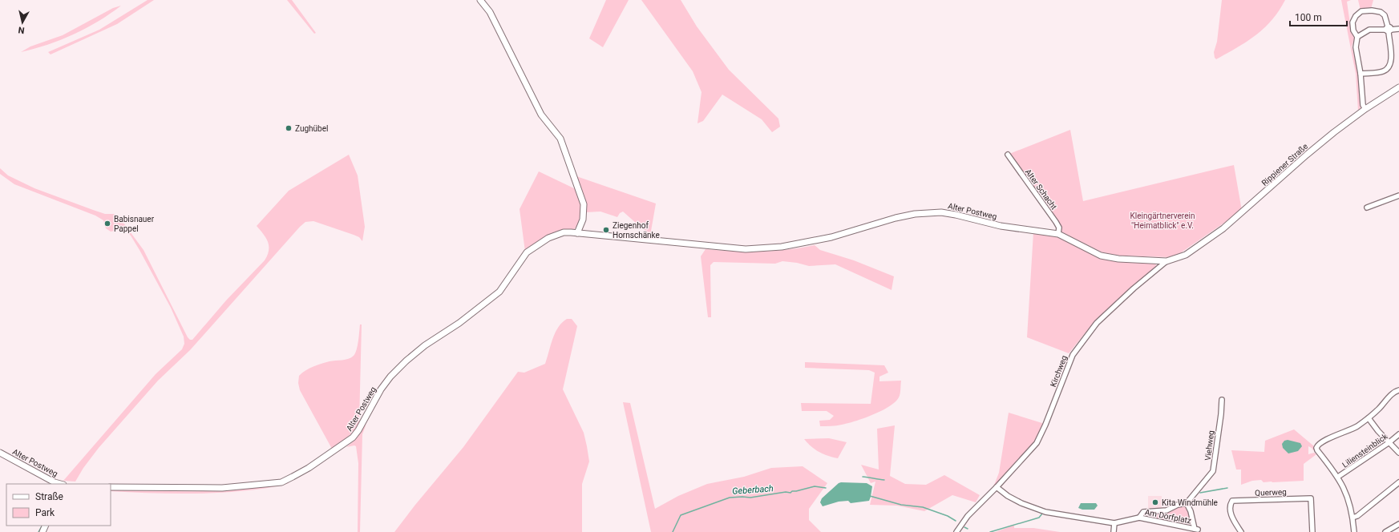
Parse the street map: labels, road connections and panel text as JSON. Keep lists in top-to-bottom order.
{
  "streets": {
    "street": [
      "Rippiener Straße",
      "Alter Schacht",
      "Alter Postweg",
      "Kirchweg",
      "Viehweg",
      "Liliensteinblick",
      "Querweg",
      "Am Dorfplatz"
    ]
  },
  "crossings": [
    ["Rippiener Straße", "Alter Postweg"],
    ["Rippiener Straße", "Kirchweg"],
    ["Alter Schacht", "Alter Postweg"],
    ["Alter Postweg", "Kirchweg"],
    ["Viehweg", "Am Dorfplatz"]
  ],
  "water": ["Geberbach"],
  "parks": ["Kleingärtnerverein \"Heimatblick\" e.V."],
  "places": [
    "Zughübel",
    "Babisnauer Pappel",
    "Ziegenhof Hornschänke",
    "Kita Windmühle"
  ],
  "legend": ["Straße", "Park"],
  "scale_bar": "100 m",
  "north": "bottom"
}
